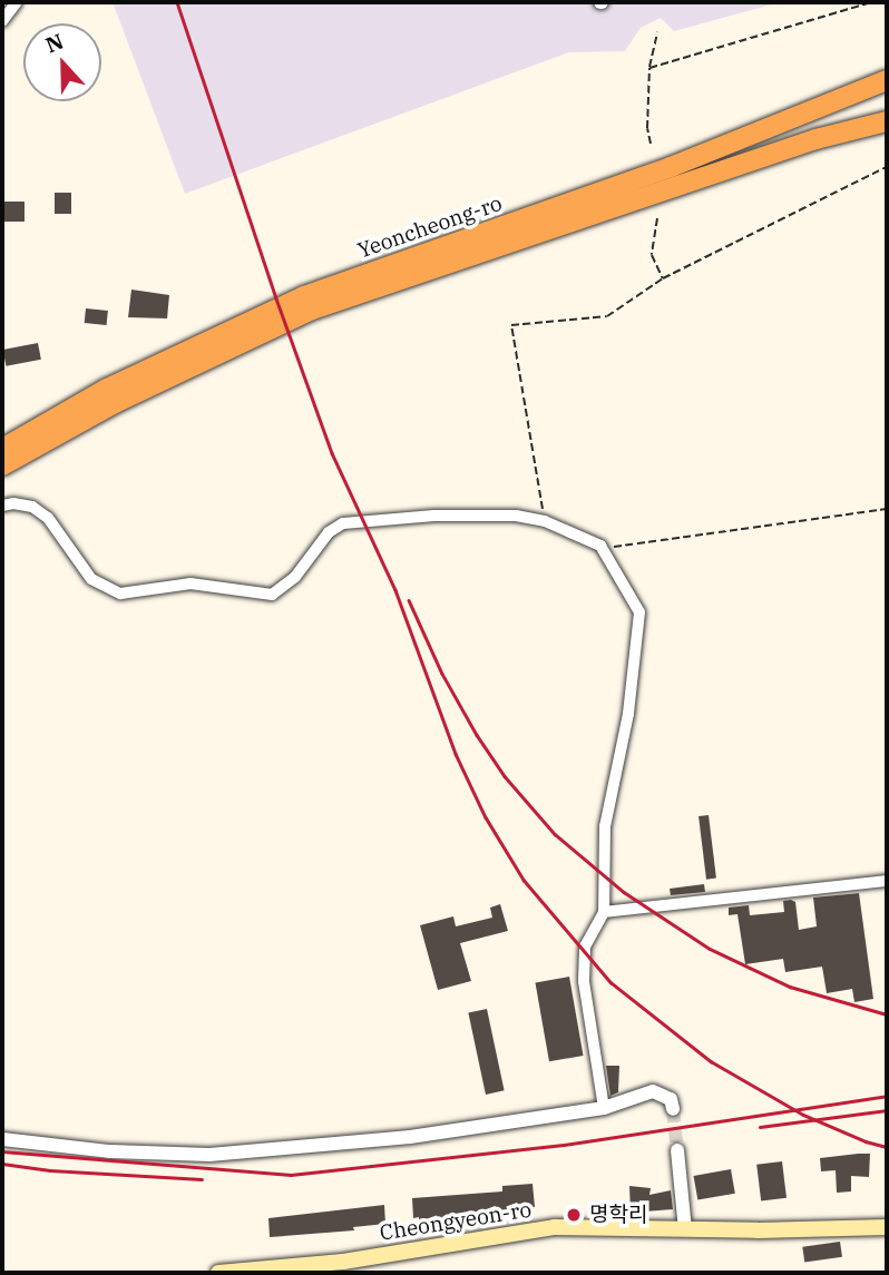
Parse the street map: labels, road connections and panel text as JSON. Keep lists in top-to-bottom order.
{
  "streets": {
    "highway": ["Yeoncheong-ro"],
    "main road": ["Cheongyeon-ro"]
  },
  "places": ["명학리"],
  "north": "top"
}
